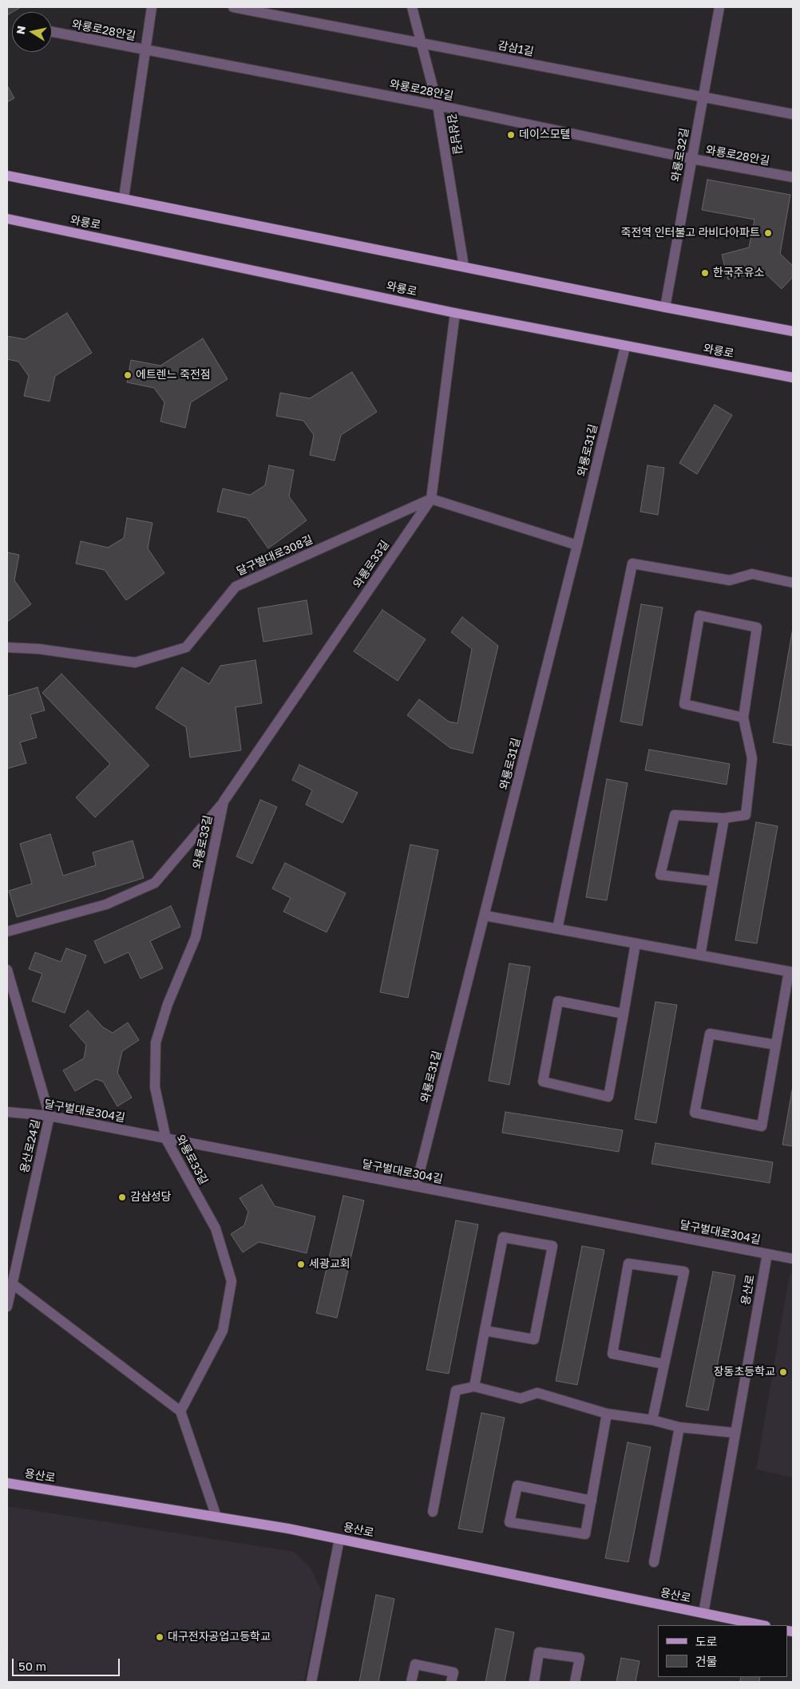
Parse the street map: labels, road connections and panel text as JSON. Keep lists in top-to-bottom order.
{
  "streets": {
    "main road": ["와룡로", "용산로"],
    "street": [
      "와룡로28안길",
      "감삼1길",
      "감삼남길",
      "와룡로32길",
      "와룡로31길",
      "달구벌대로308길",
      "와룡로33길",
      "달구벌대로304길",
      "용산로24길"
    ]
  },
  "crossings": [
    ["와룡로28안길", "감삼남길"],
    ["와룡로28안길", "와룡로32길"],
    ["감삼1길", "감삼남길"],
    ["감삼1길", "와룡로32길"],
    ["와룡로", "와룡로31길"],
    ["와룡로", "와룡로33길"],
    ["와룡로31길", "달구벌대로304길"],
    ["달구벌대로308길", "와룡로33길"],
    ["와룡로33길", "달구벌대로304길"],
    ["달구벌대로304길", "용산로24길"],
    ["달구벌대로304길", "용산로"]
  ],
  "places": [
    "데이스모텔",
    "죽전역 인터불고 라비다아파트",
    "한국주유소",
    "에트렌느 죽전점",
    "감삼성당",
    "세광교회",
    "장동초등학교",
    "대구전자공업고등학교"
  ],
  "legend": ["도로", "건물"],
  "scale_bar": "50 m",
  "north": "left"
}
